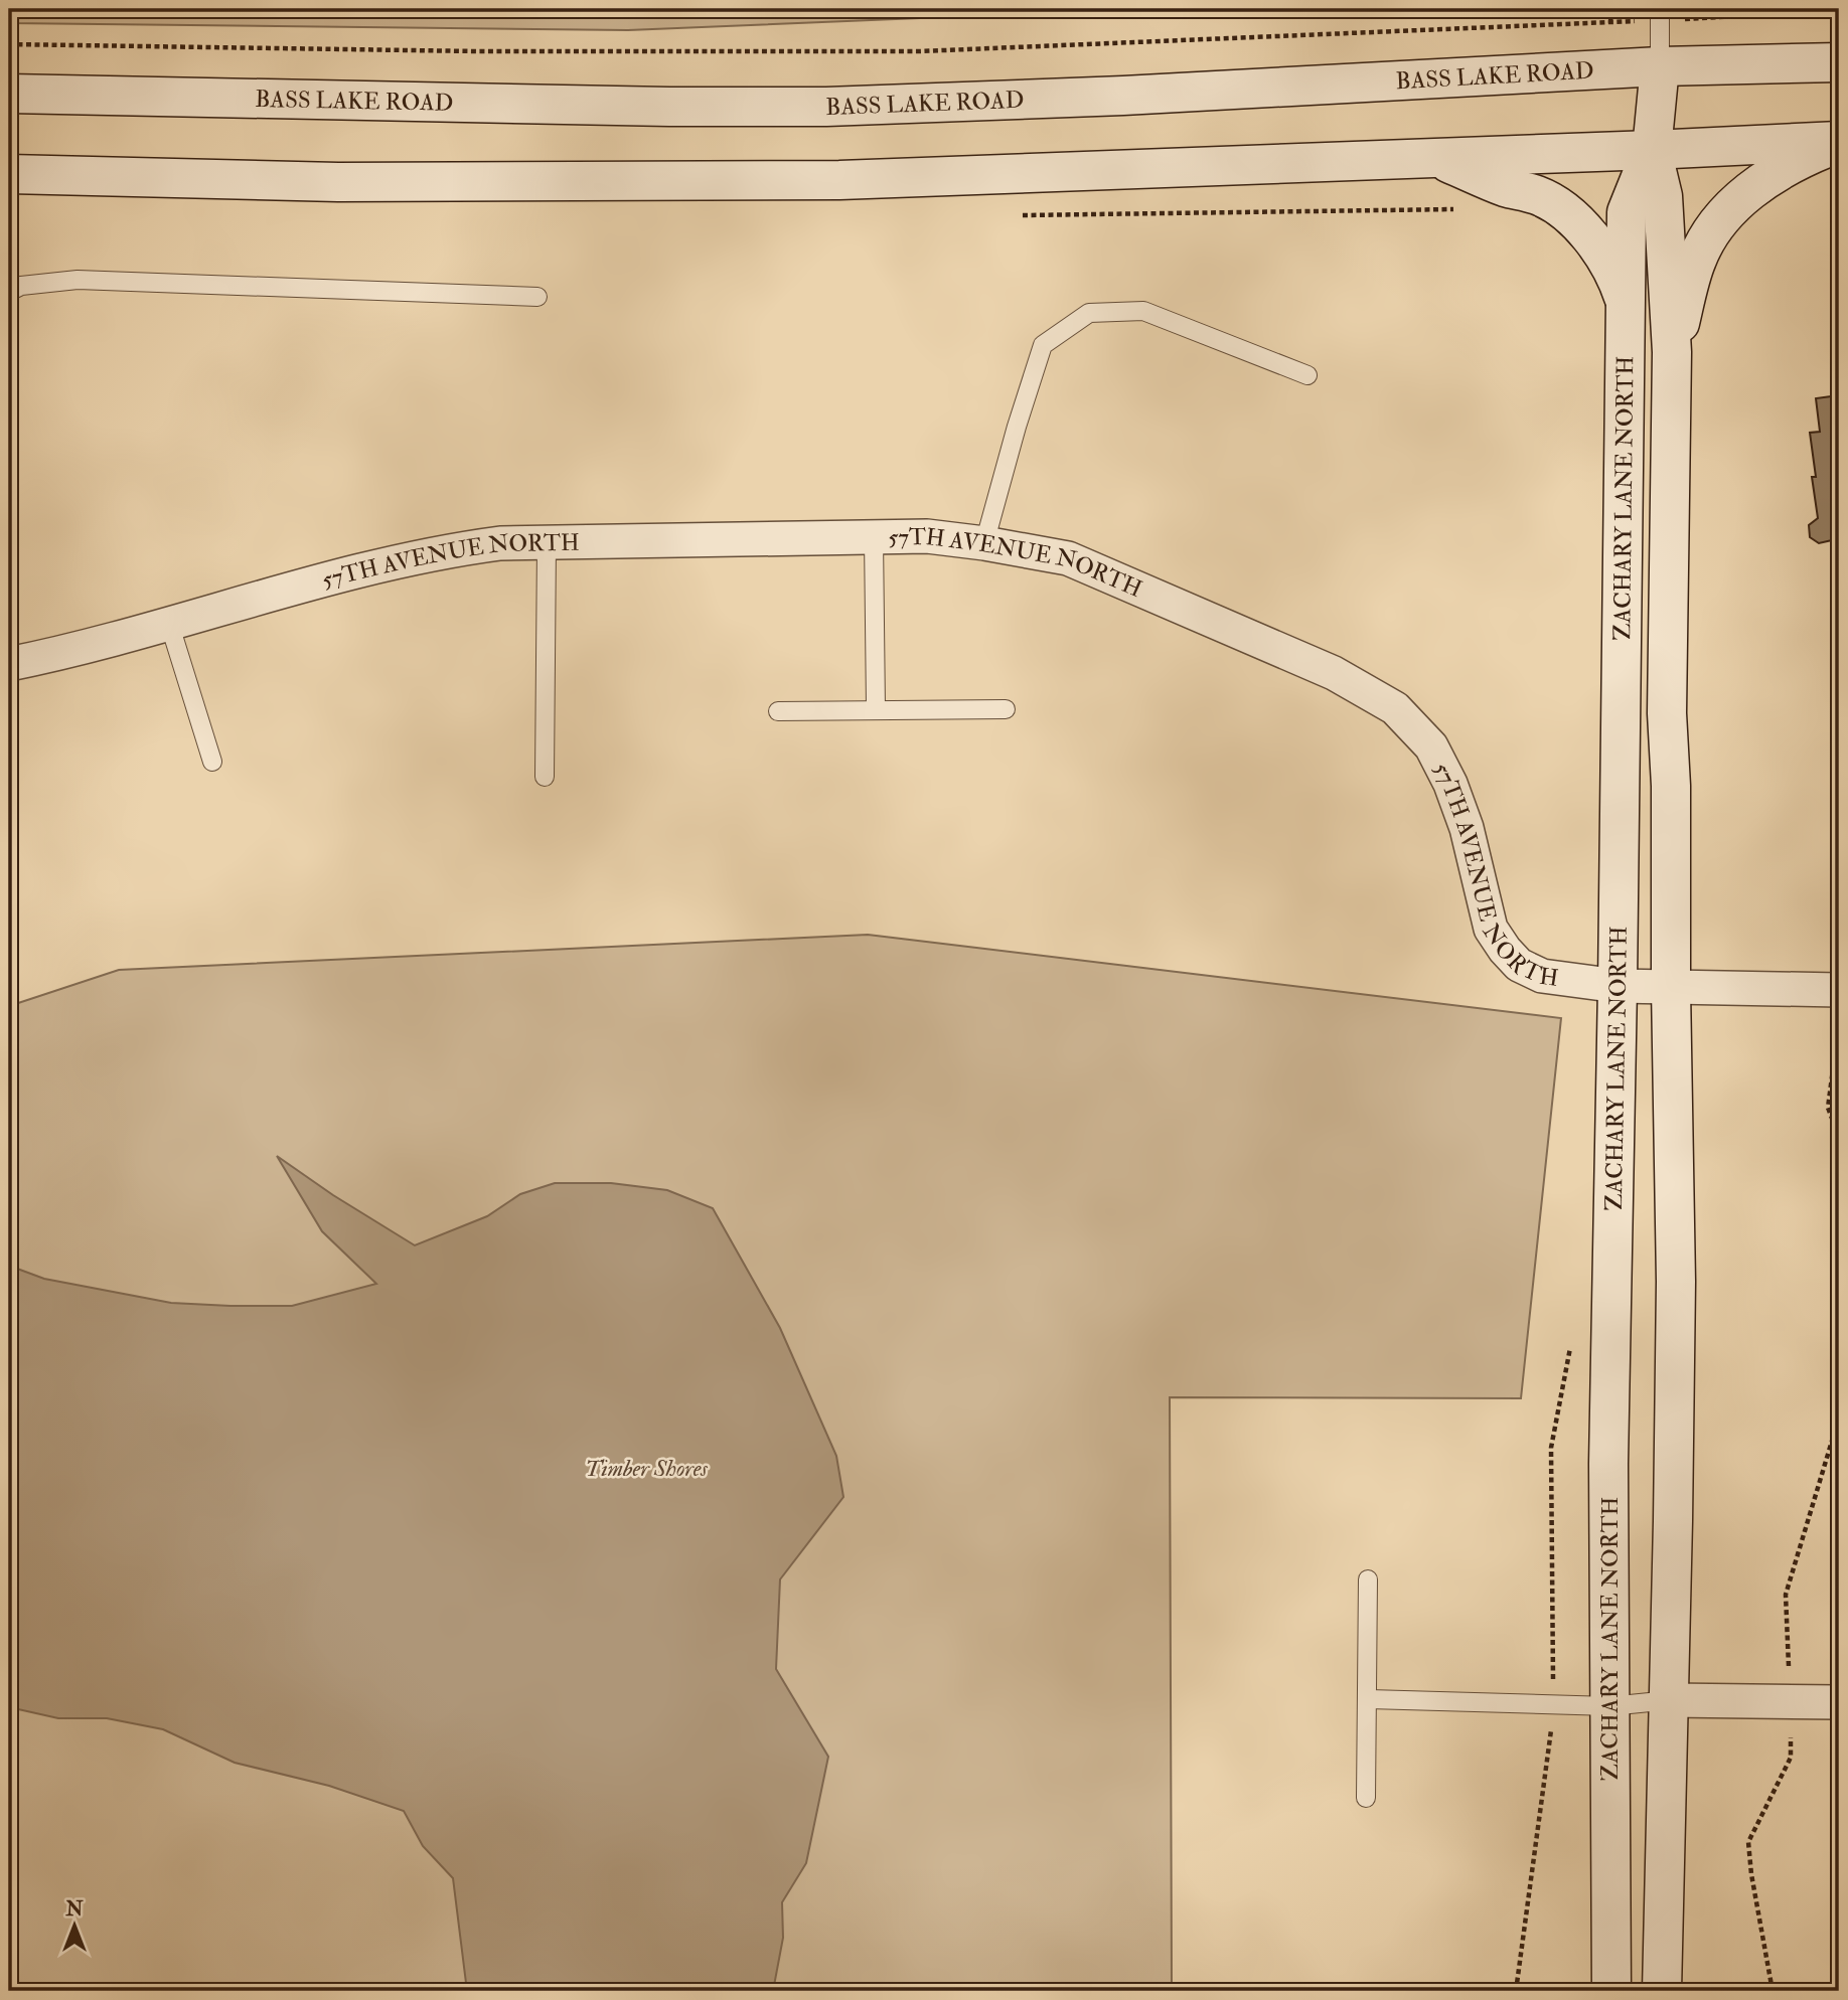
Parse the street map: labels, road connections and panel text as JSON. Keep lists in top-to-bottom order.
{
  "streets": {
    "main road": ["BASS LAKE ROAD", "ZACHARY LANE NORTH"],
    "street": ["57TH AVENUE NORTH"]
  },
  "crossings": [
    ["BASS LAKE ROAD", "ZACHARY LANE NORTH"],
    ["ZACHARY LANE NORTH", "57TH AVENUE NORTH"]
  ],
  "parks": ["Timber Shores"],
  "north": "top"
}
